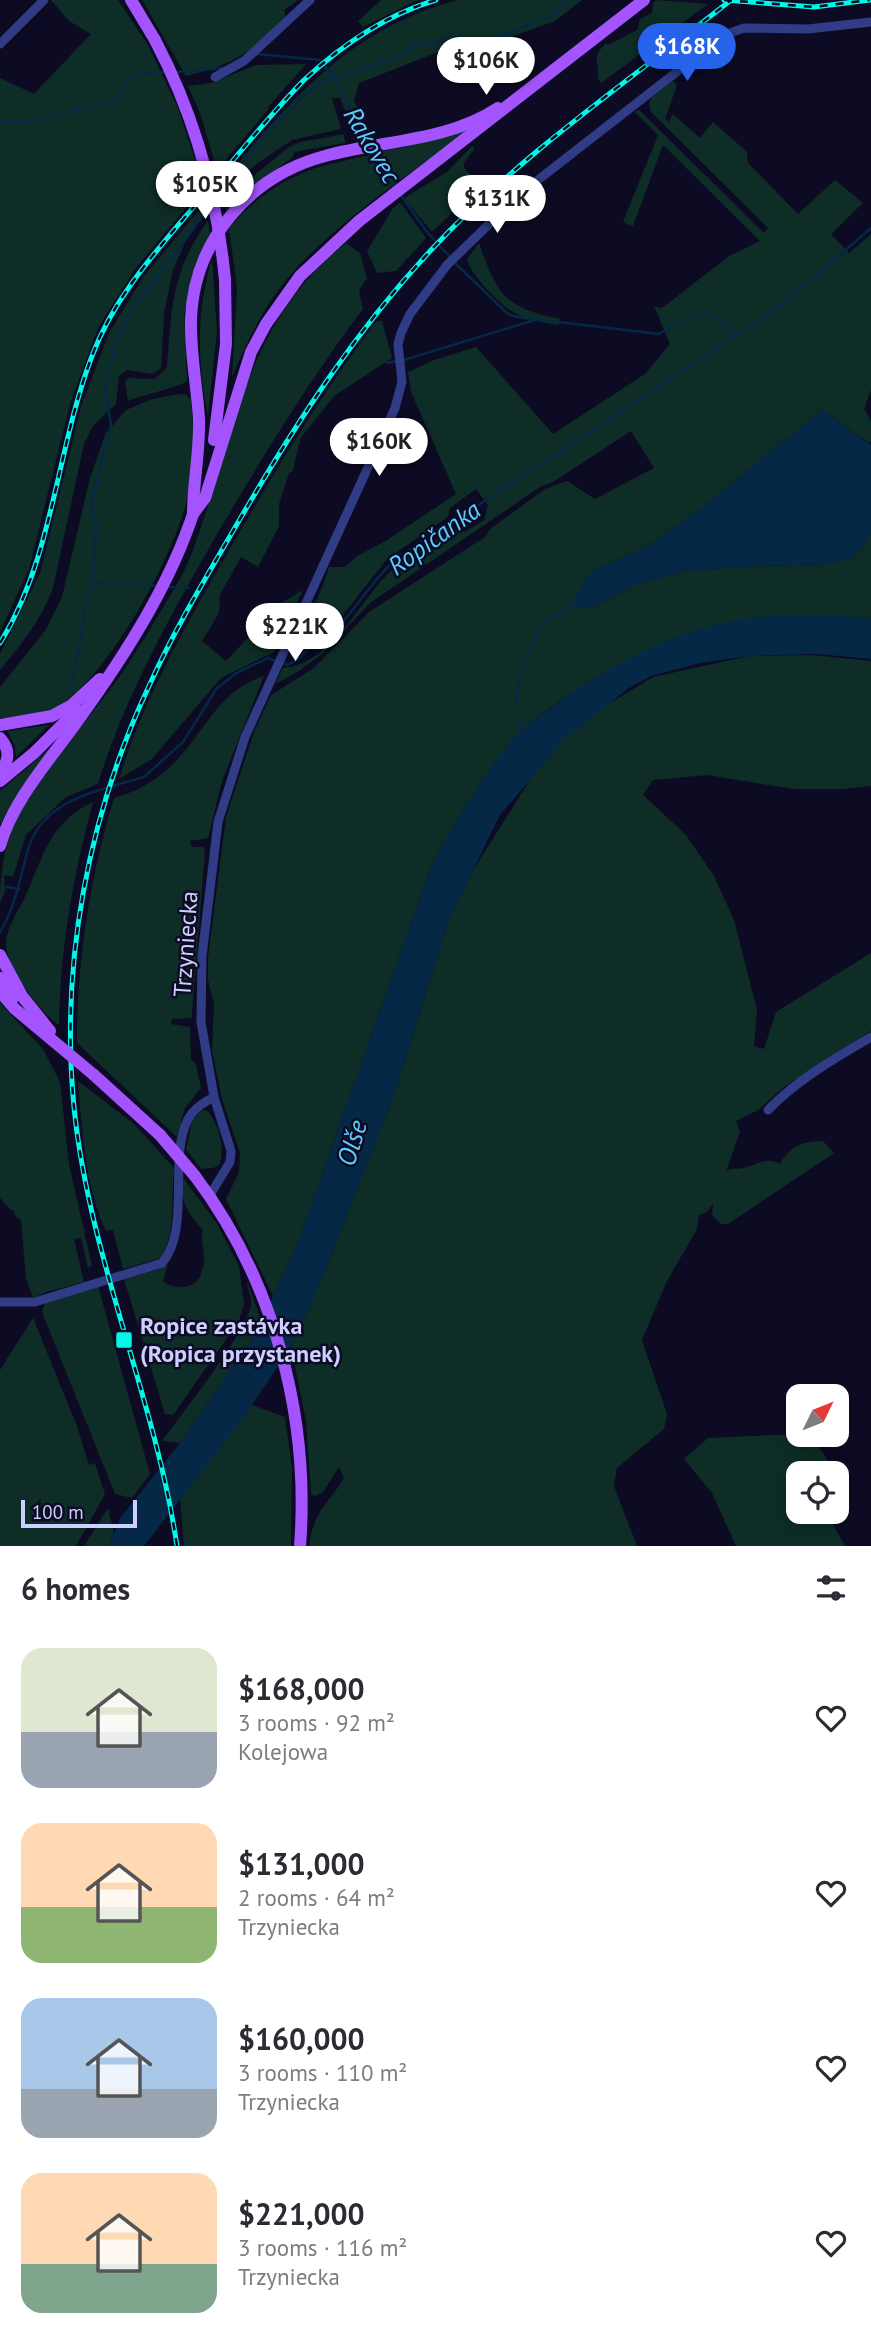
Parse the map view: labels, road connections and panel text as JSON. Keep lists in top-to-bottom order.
{
  "streets": {
    "street": ["Trzyniecka"]
  },
  "water": ["Rakovec", "Ropičanka", "Olše"],
  "places": {
    "transit": ["Ropice zastávka (Ropica przystanek)"]
  },
  "scale_bar": "100 m",
  "north": "top right",
  "page": {
    "price": [
      "$168K",
      "$106K",
      "$105K",
      "$131K",
      "$160K",
      "$221K"
    ],
    "scale": "100 m",
    "heading": "6 homes",
    "list": [
      {
        "name": "$168,000",
        "note": "3 rooms · 92 m² · Kolejowa"
      },
      {
        "name": "$131,000",
        "note": "2 rooms · 64 m² · Trzyniecka"
      },
      {
        "name": "$160,000",
        "note": "3 rooms · 110 m² · Trzyniecka"
      },
      {
        "name": "$221,000",
        "note": "3 rooms · 116 m² · Trzyniecka"
      }
    ]
  }
}
